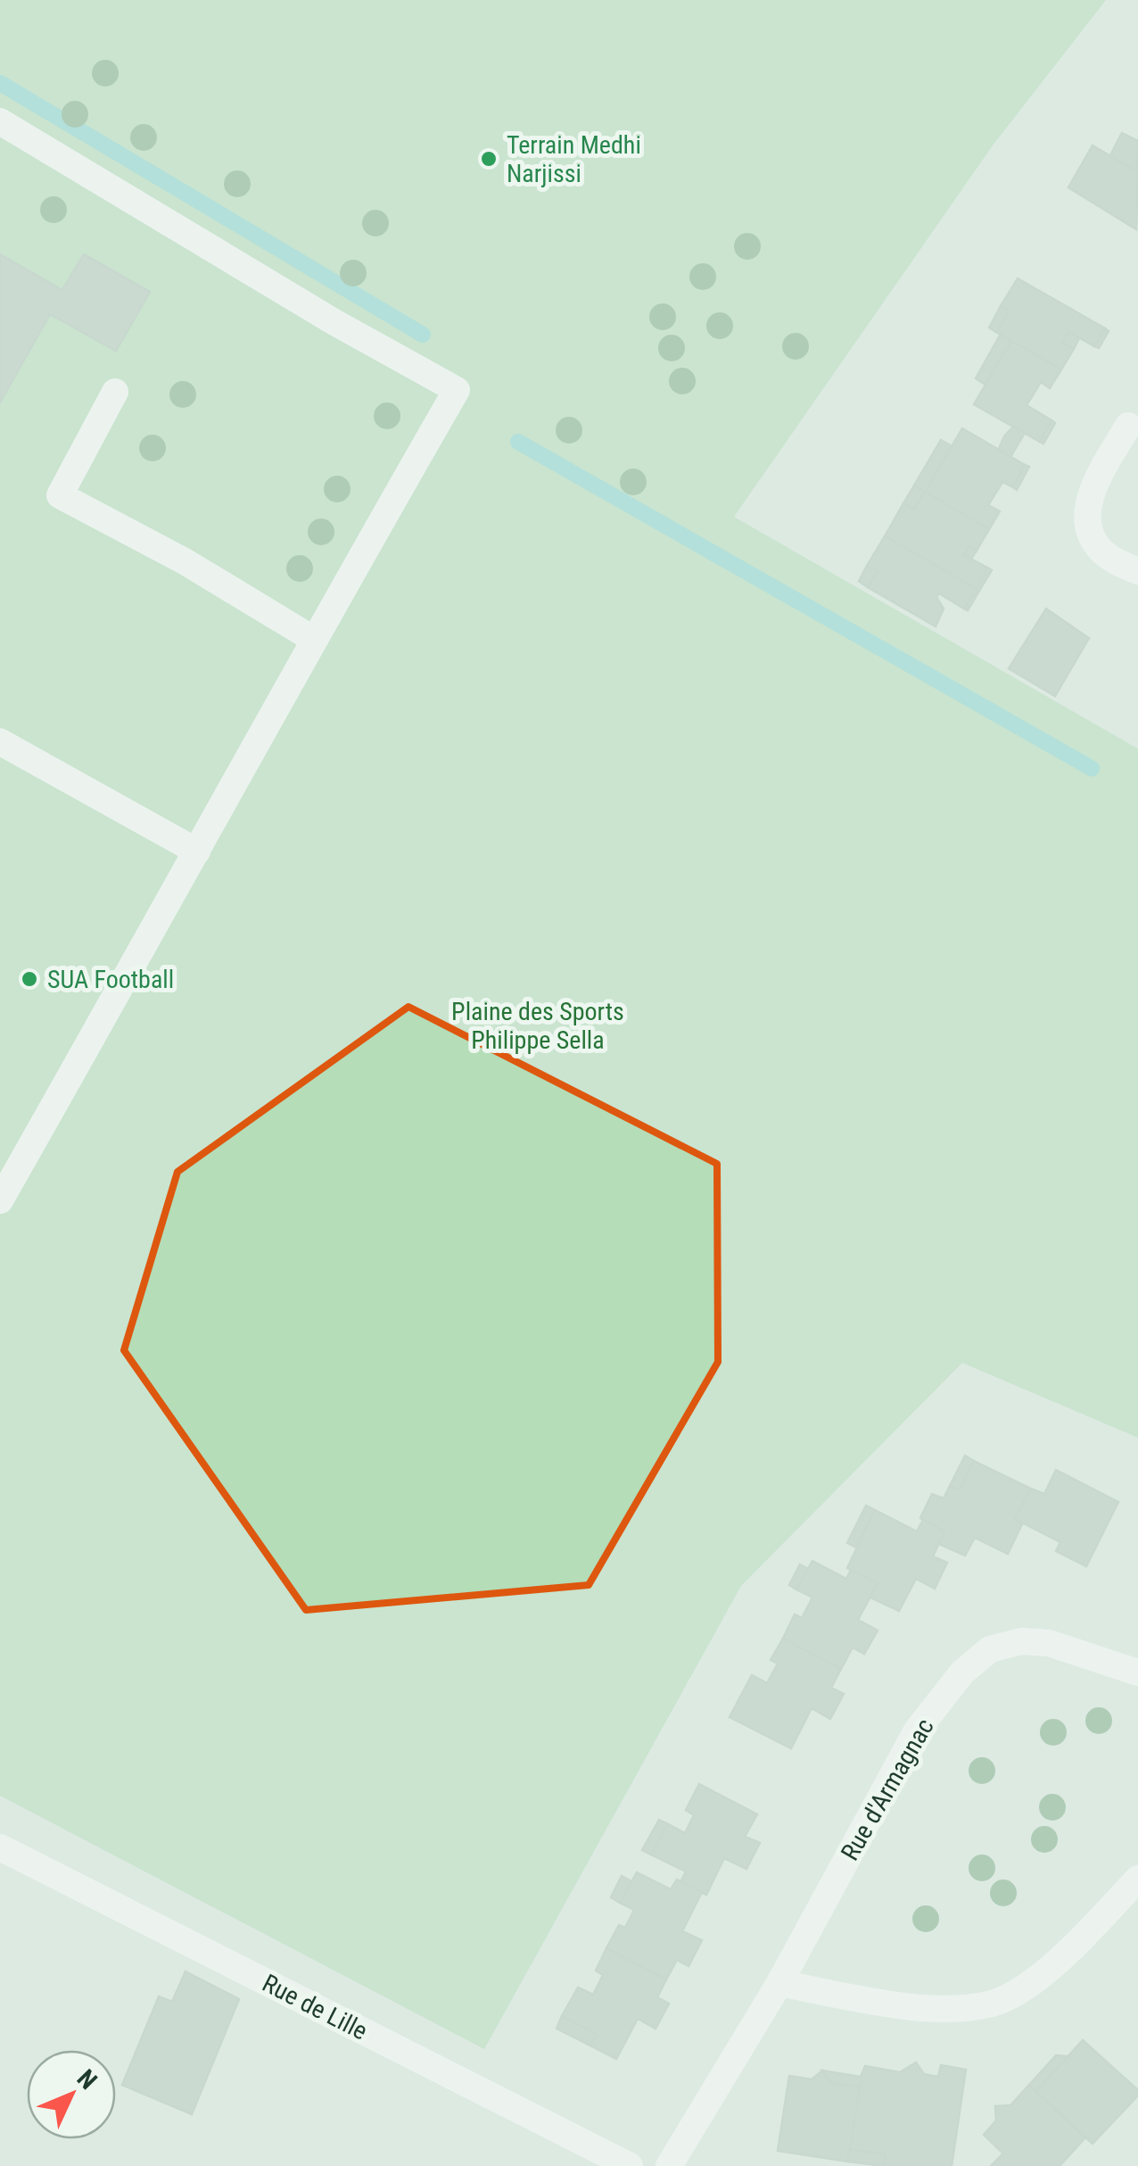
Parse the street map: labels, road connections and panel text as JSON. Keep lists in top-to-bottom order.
{
  "streets": {
    "street": ["Rue d'Armagnac", "Rue de Lille"]
  },
  "parks": ["Plaine des Sports Philippe Sella"],
  "places": ["Terrain Medhi Narjissi", "SUA Football"],
  "north": "top right"
}
